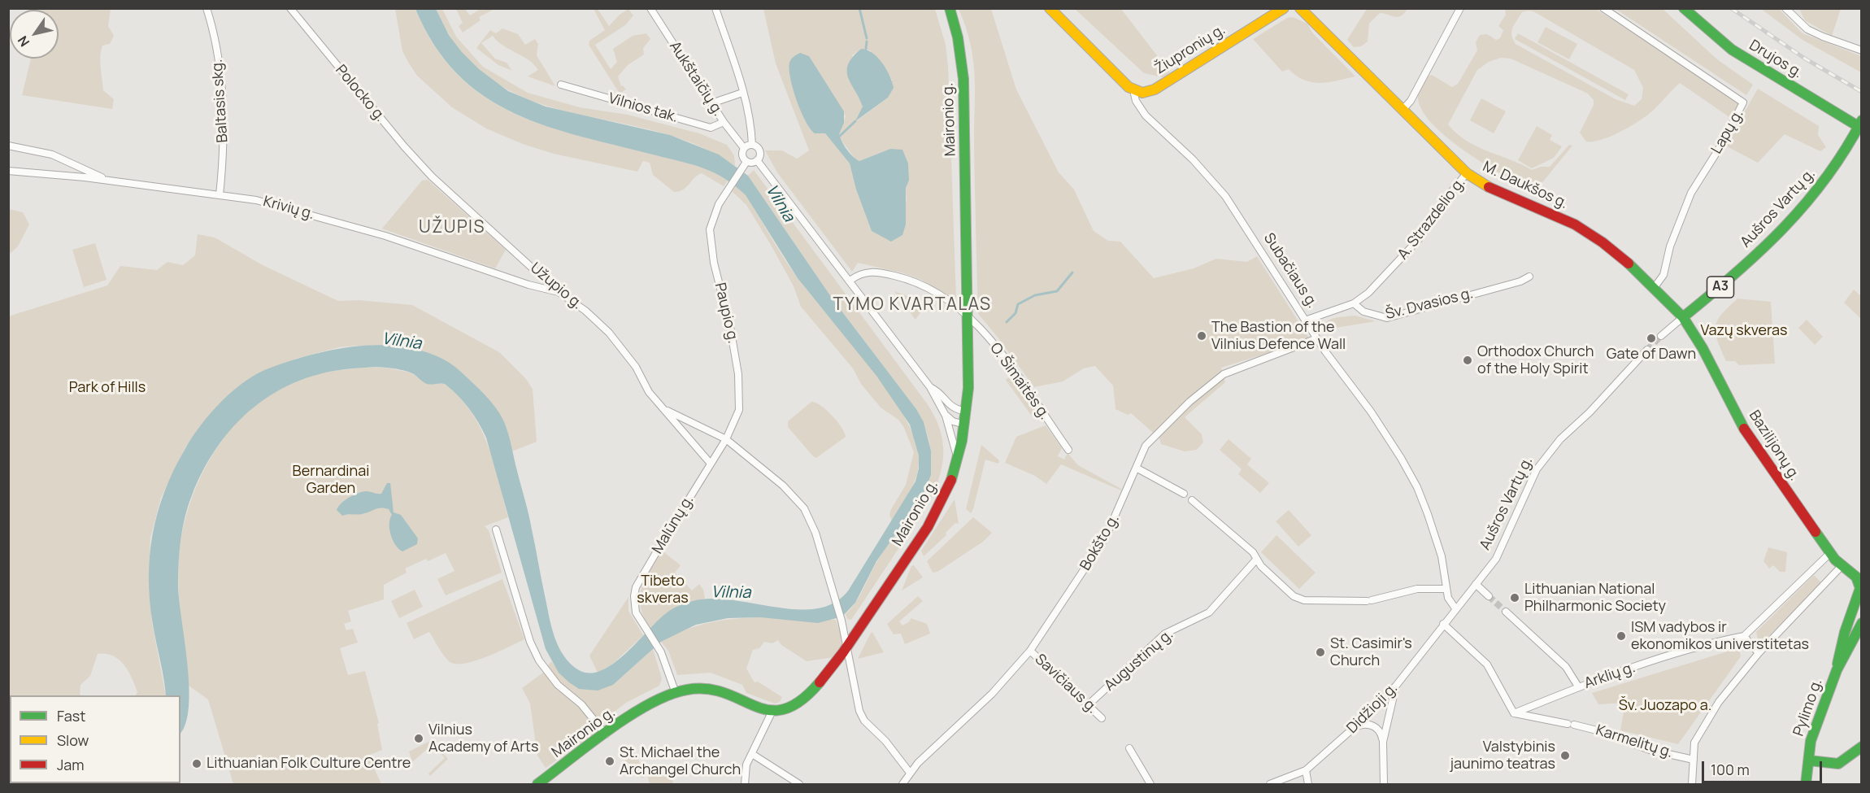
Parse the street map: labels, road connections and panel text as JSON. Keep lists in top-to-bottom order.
{
  "streets": {
    "main road": [
      "Žiupronių g.",
      "Drujos g.",
      "Maironio g.",
      "M. Daukšos g.",
      "Aušros Vartų g.",
      "Subačiaus g.",
      "A3",
      "Bazilijonų g.",
      "Pylimo g."
    ],
    "street": [
      "Aukštaičių g.",
      "Polocko g.",
      "Baltasis skg.",
      "Vilnios tak.",
      "Lapų g.",
      "Krivių g.",
      "A. Strazdelio g.",
      "Užupio g.",
      "Šv. Dvasios g.",
      "Paupio g.",
      "O. Šimaitės g.",
      "Malūnų g.",
      "Bokšto g.",
      "Augustinų g.",
      "Arklių g.",
      "Savičiaus g.",
      "Didžioji g.",
      "Karmelitų g."
    ]
  },
  "crossings": [
    ["Žiupronių g.", "Subačiaus g."],
    ["Drujos g.", "Aušros Vartų g."],
    ["Aukštaičių g.", "Vilnios tak."],
    ["Aukštaičių g.", "Paupio g."],
    ["Polocko g.", "Užupio g."],
    ["Baltasis skg.", "Krivių g."],
    ["Maironio g.", "Užupio g."],
    ["Maironio g.", "O. Šimaitės g."],
    ["Maironio g.", "Malūnų g."],
    ["Lapų g.", "M. Daukšos g."],
    ["M. Daukšos g.", "Aušros Vartų g."],
    ["M. Daukšos g.", "A. Strazdelio g."],
    ["M. Daukšos g.", "Bazilijonų g."],
    ["Krivių g.", "Užupio g."],
    ["Aušros Vartų g.", "Subačiaus g."],
    ["Aušros Vartų g.", "Bazilijonų g."],
    ["Aušros Vartų g.", "Didžioji g."],
    ["A. Strazdelio g.", "Šv. Dvasios g."],
    ["Subačiaus g.", "Bokšto g."],
    ["Subačiaus g.", "Didžioji g."],
    ["Užupio g.", "Paupio g."],
    ["Užupio g.", "Malūnų g."],
    ["Bazilijonų g.", "Pylimo g."],
    ["Bokšto g.", "Savičiaus g."],
    ["Augustinų g.", "Savičiaus g."],
    ["Arklių g.", "Karmelitų g."]
  ],
  "districts": ["UŽUPIS", "TYMO KVARTALAS"],
  "water": ["Vilnia"],
  "parks": [
    "Vazų skveras",
    "Park of Hills",
    "Bernardinai Garden",
    "Tibeto skveras",
    "Šv. Juozapo a."
  ],
  "places": [
    "The Bastion of the Vilnius Defence Wall",
    "Gate of Dawn",
    "Orthodox Church of the Holy Spirit",
    "Lithuanian National Philharmonic Society",
    "ISM vadybos ir ekonomikos universtitetas",
    "St. Casimir's Church",
    "Vilnius Academy of Arts",
    "Valstybinis jaunimo teatras",
    "St. Michael the Archangel Church",
    "Lithuanian Folk Culture Centre"
  ],
  "legend": ["Fast", "Slow", "Jam"],
  "scale_bar": "100 m",
  "north": "bottom left"
}
